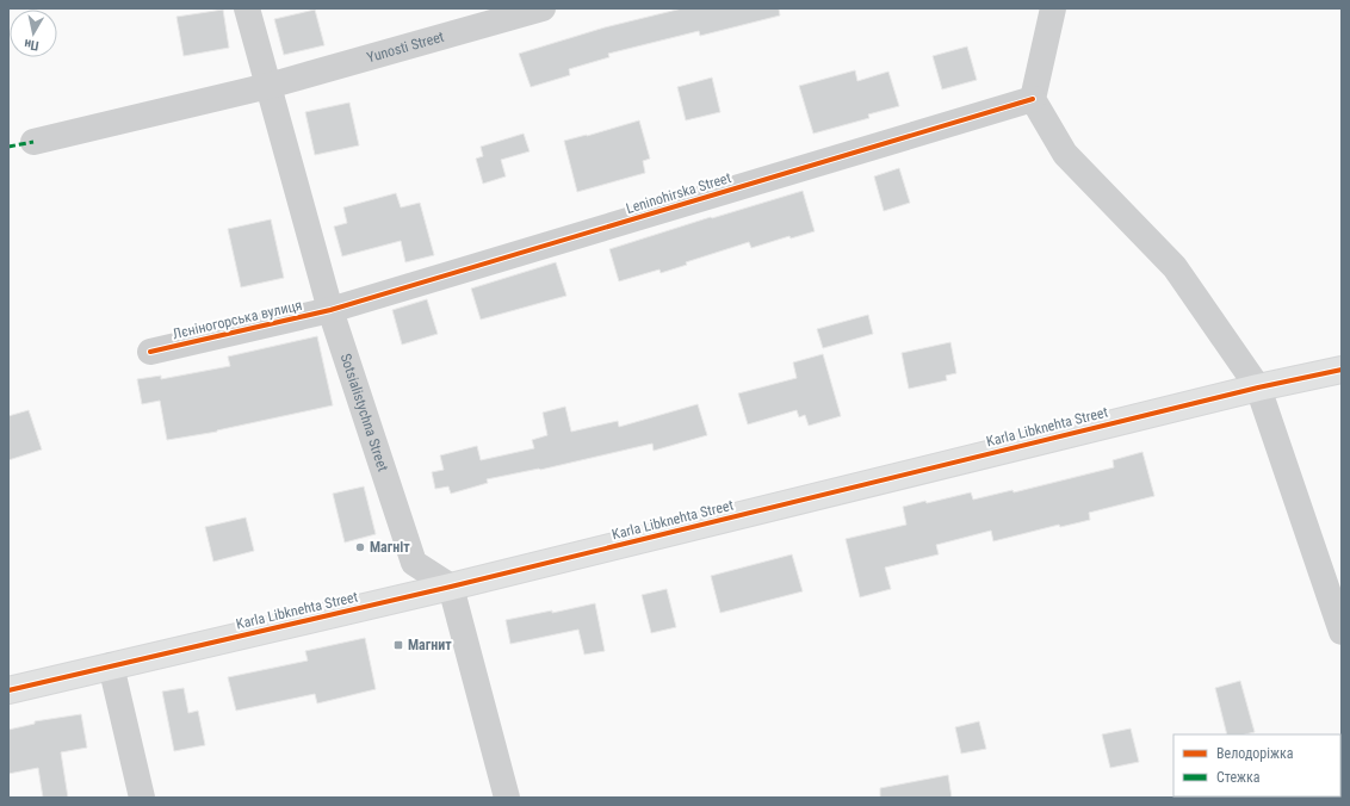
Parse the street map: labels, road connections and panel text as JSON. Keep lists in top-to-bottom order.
{
  "streets": {
    "street": [
      "Yunosti Street",
      "Leninohirska Street",
      "Лєніногорська вулиця",
      "Sotsialistychna Street",
      "Karla Libknehta Street"
    ]
  },
  "crossings": [
    ["Yunosti Street", "Sotsialistychna Street"],
    ["Leninohirska Street", "Лєніногорська вулиця"],
    ["Leninohirska Street", "Sotsialistychna Street"],
    ["Лєніногорська вулиця", "Sotsialistychna Street"],
    ["Sotsialistychna Street", "Karla Libknehta Street"]
  ],
  "places": {
    "other": ["Магніт"],
    "transit": ["Магнит"]
  },
  "legend": ["Велодоріжка", "Стежка"],
  "north": "bottom"
}
